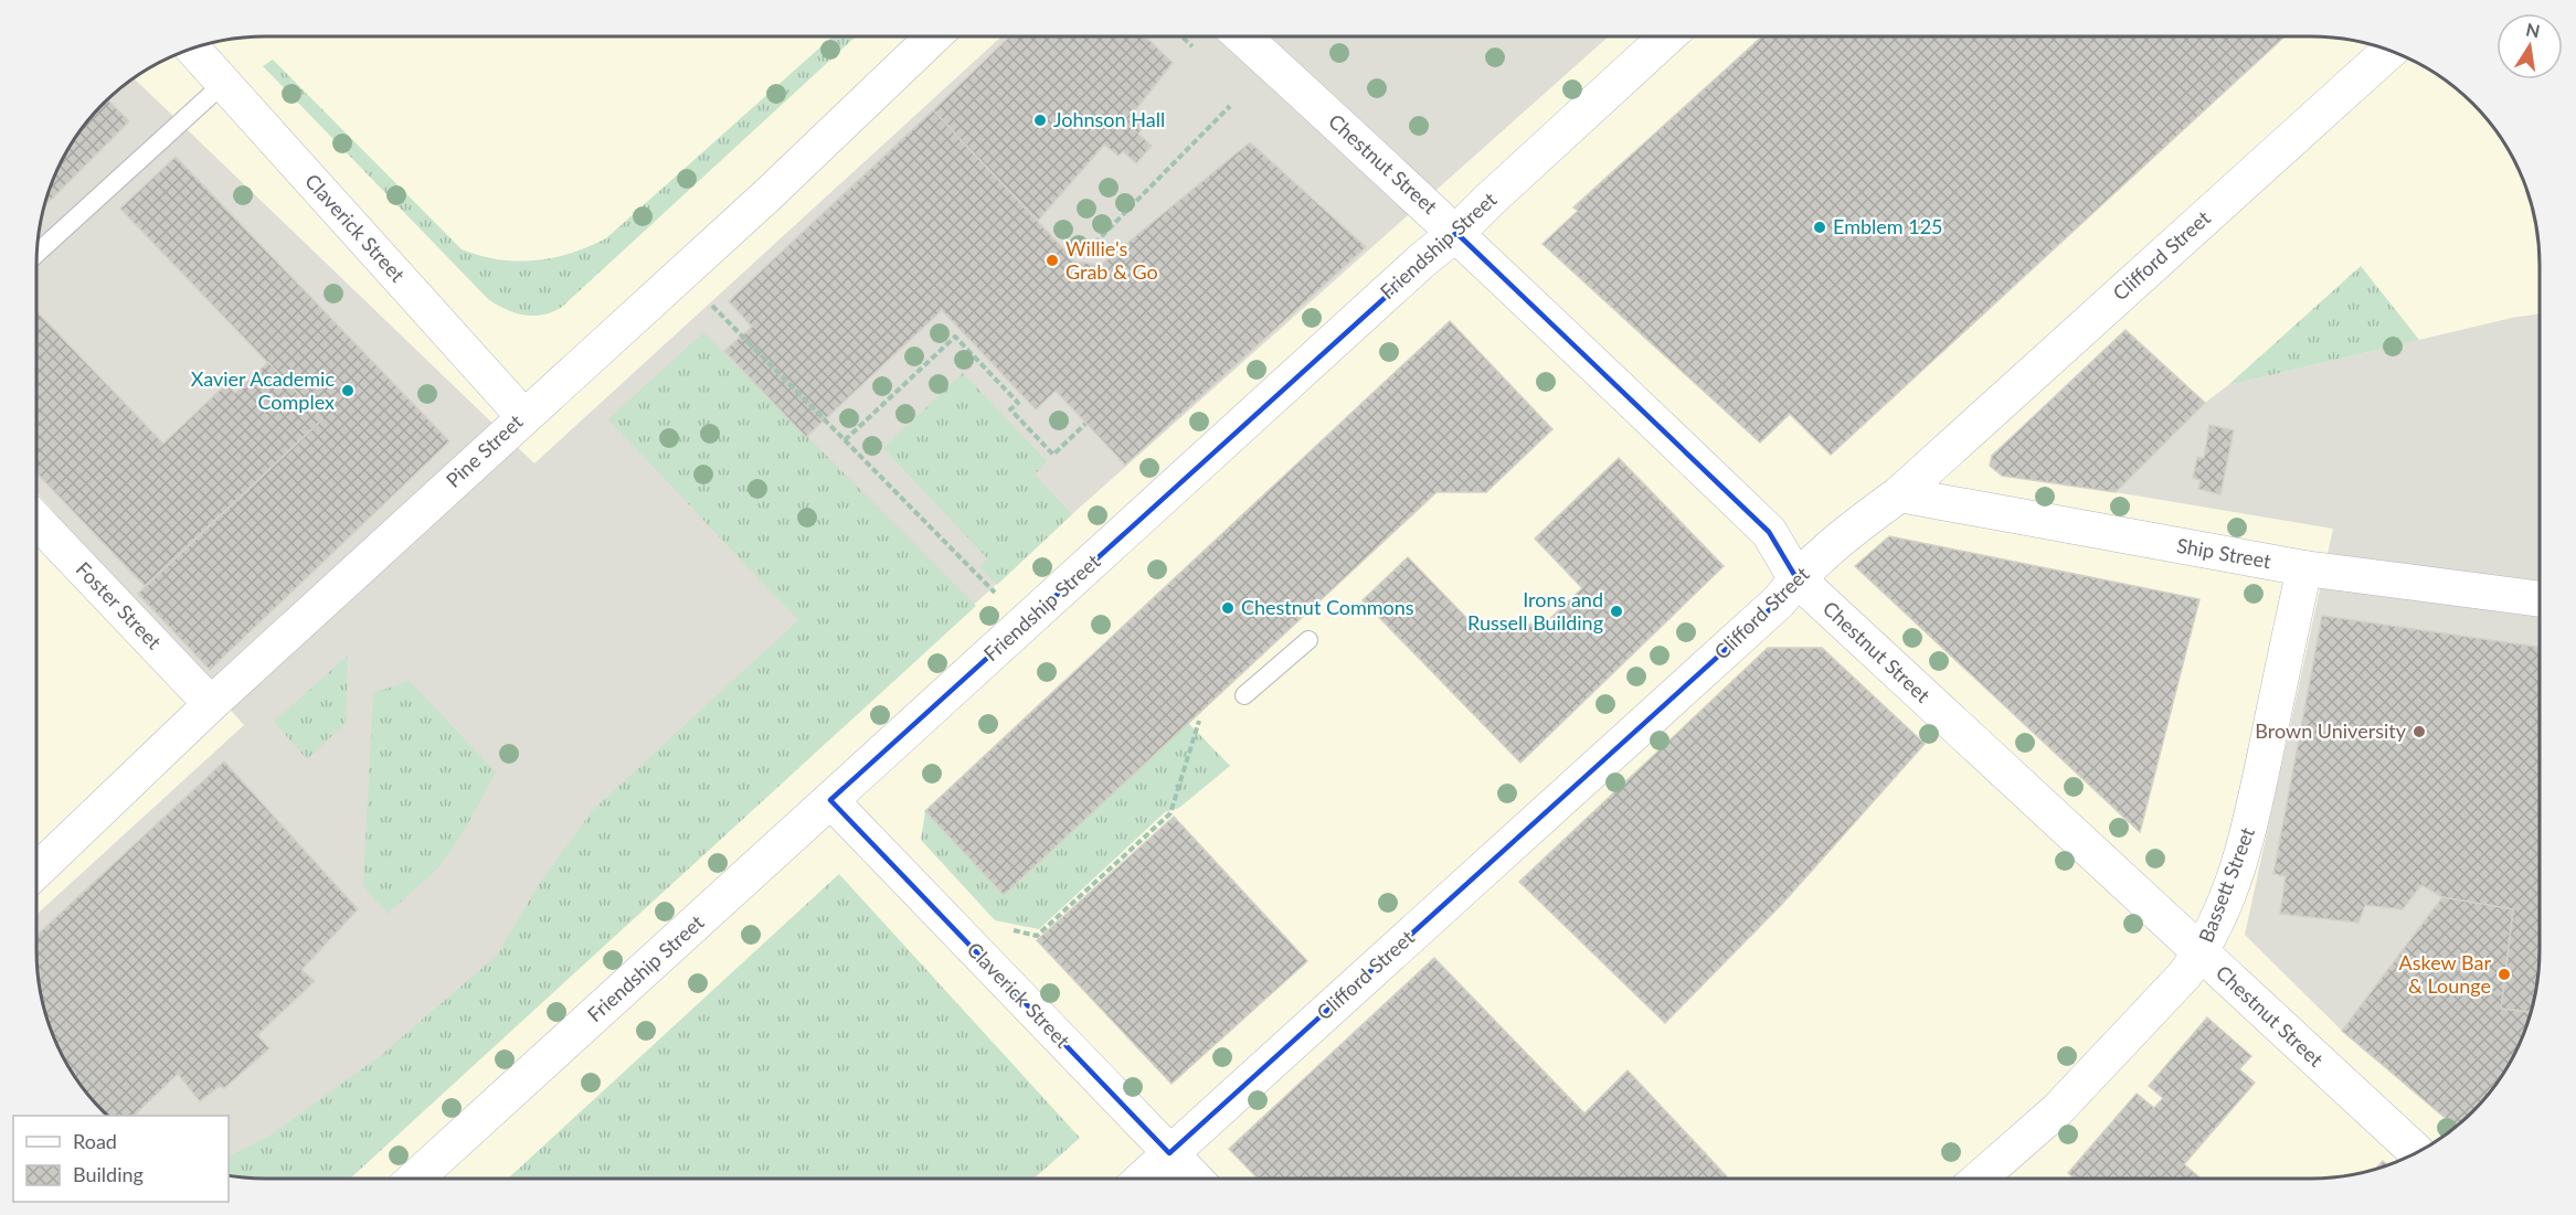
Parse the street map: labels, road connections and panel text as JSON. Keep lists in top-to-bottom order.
{
  "streets": {
    "street": [
      "Chestnut Street",
      "Claverick Street",
      "Friendship Street",
      "Clifford Street",
      "Pine Street",
      "Ship Street",
      "Foster Street",
      "Bassett Street"
    ]
  },
  "crossings": [
    ["Chestnut Street", "Friendship Street"],
    ["Chestnut Street", "Clifford Street"],
    ["Chestnut Street", "Bassett Street"],
    ["Claverick Street", "Friendship Street"],
    ["Claverick Street", "Clifford Street"],
    ["Claverick Street", "Pine Street"],
    ["Clifford Street", "Ship Street"],
    ["Pine Street", "Foster Street"],
    ["Ship Street", "Bassett Street"]
  ],
  "places": [
    "Johnson Hall",
    "Emblem 125",
    "Willie's Grab & Go",
    "Xavier Academic Complex",
    "Chestnut Commons",
    "Irons and Russell Building",
    "Brown University",
    "Askew Bar & Lounge"
  ],
  "legend": ["Road", "Building"],
  "north": "top"
}
